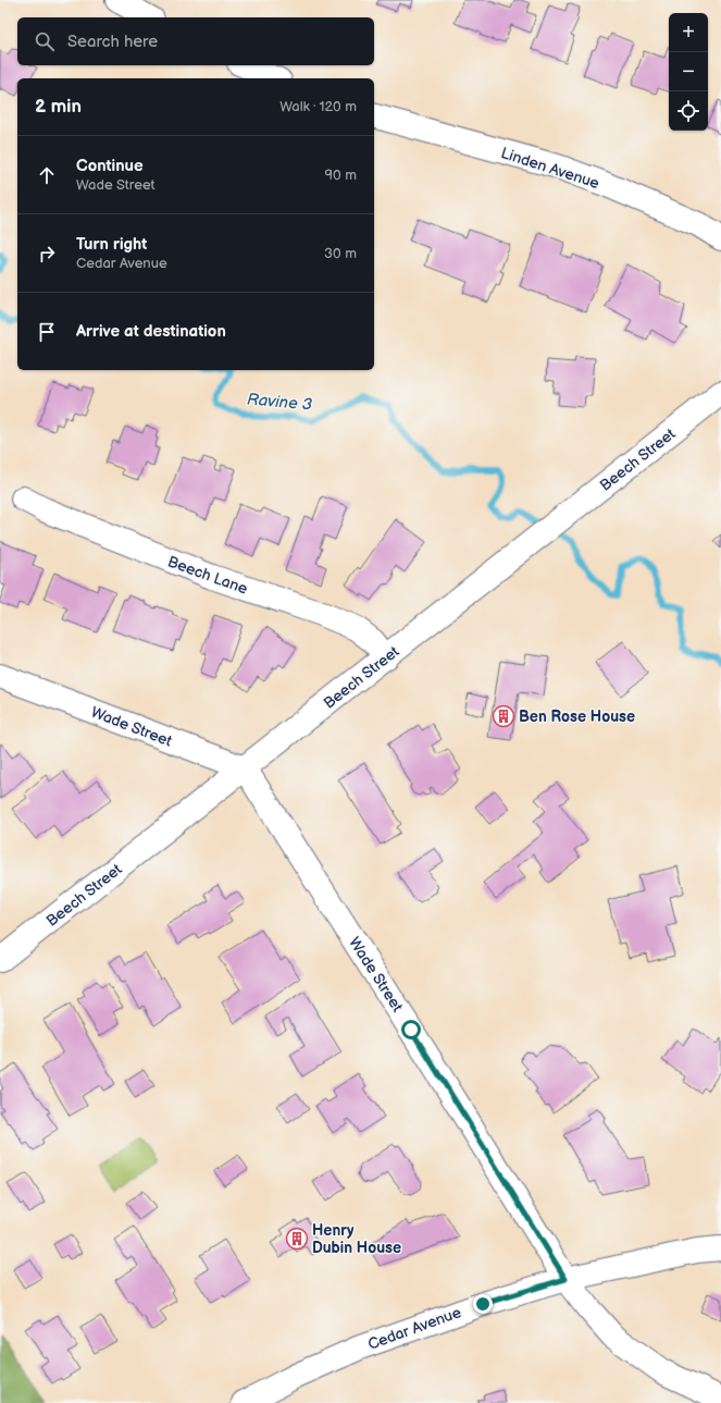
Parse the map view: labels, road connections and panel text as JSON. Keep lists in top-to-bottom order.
{
  "streets": {
    "street": [
      "Linden Avenue",
      "Beech Street",
      "Beech Lane",
      "Wade Street",
      "Cedar Avenue"
    ]
  },
  "crossings": [
    ["Beech Street", "Beech Lane"],
    ["Beech Street", "Wade Street"],
    ["Wade Street", "Cedar Avenue"]
  ],
  "water": ["Ravine 3"],
  "places": {
    "building": ["Ben Rose House", "Henry Dubin House"]
  },
  "page": {
    "map_buttons": ["+", "−"],
    "search": "Search here",
    "heading": ["2 min", "Walk · 120 m"],
    "list": [
      ["Continue", "Wade Street", "90 m"],
      ["Turn right", "Cedar Avenue", "30 m"],
      "Arrive at destination"
    ]
  }
}
